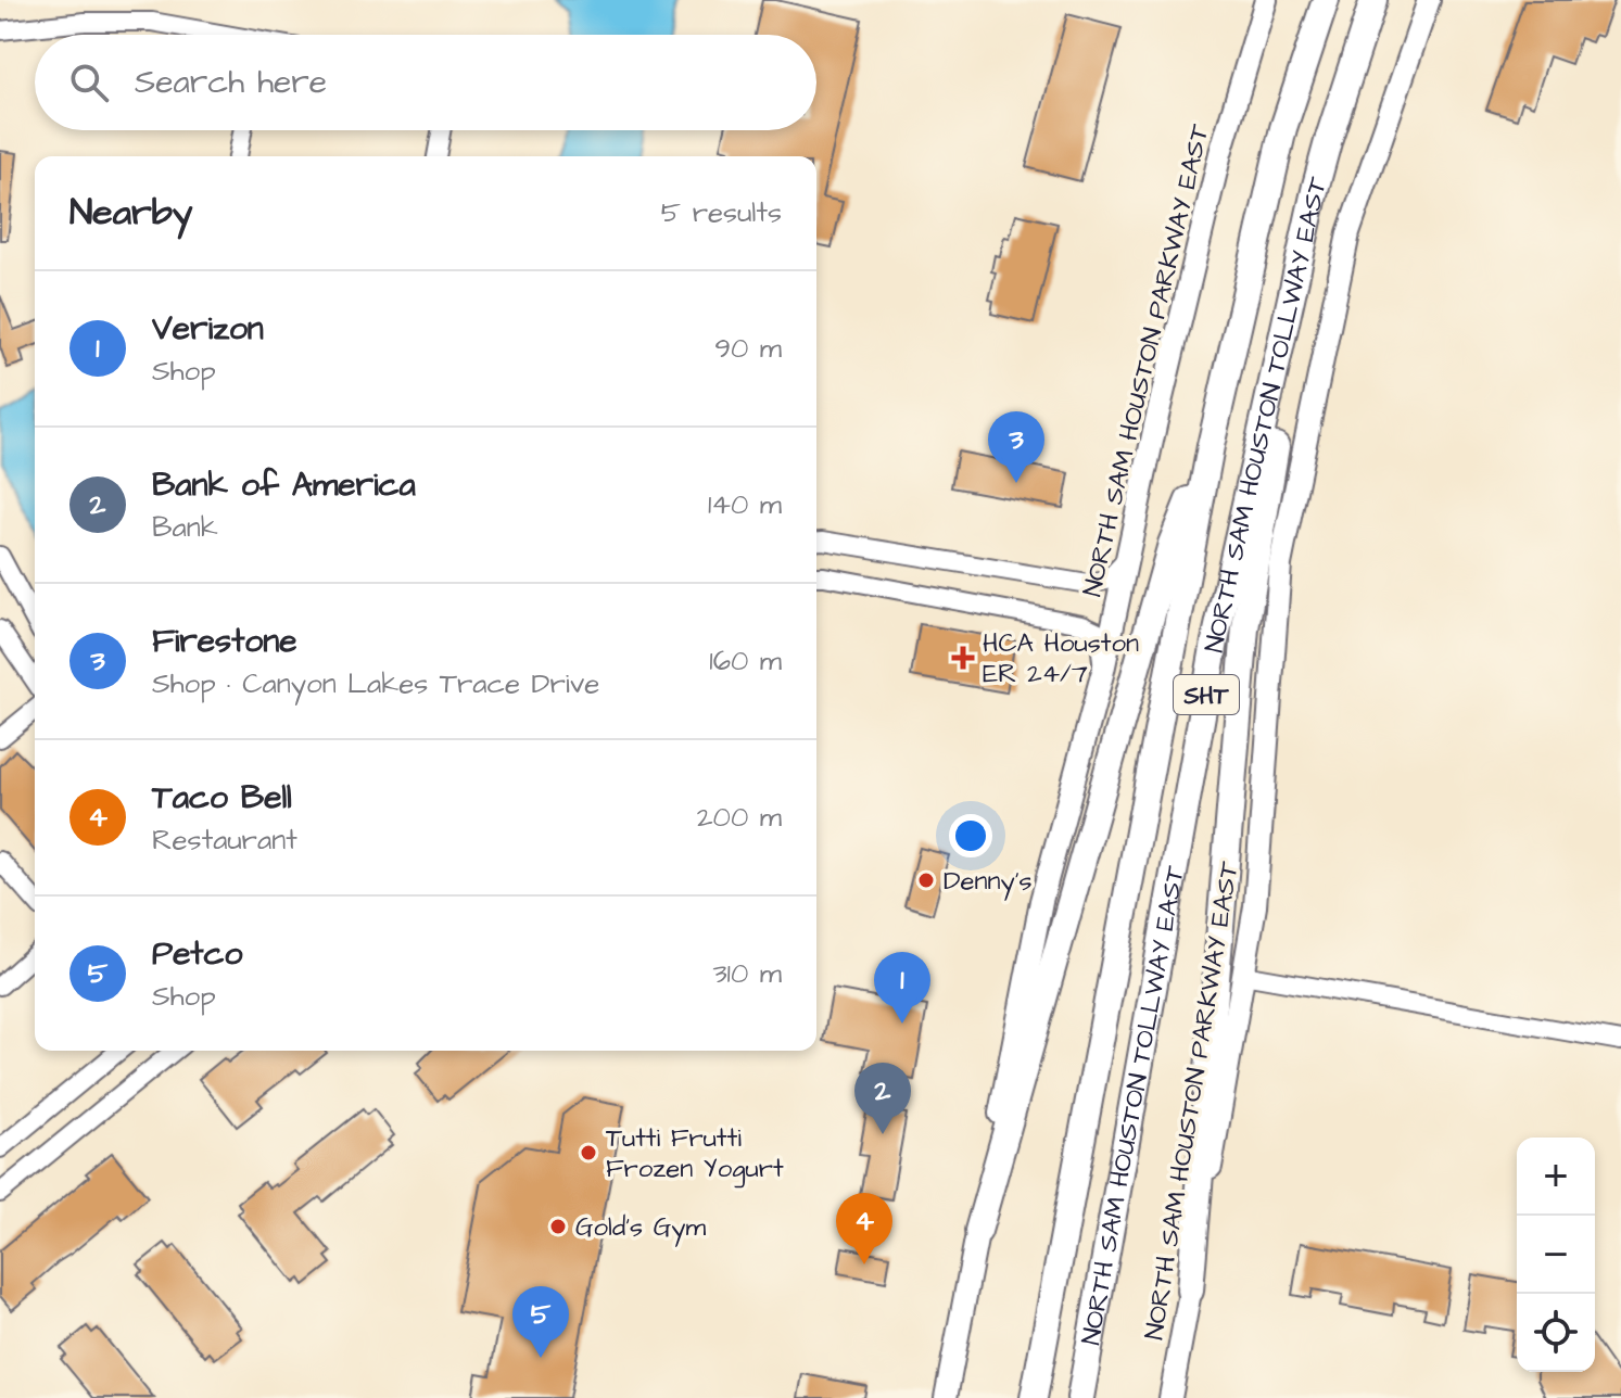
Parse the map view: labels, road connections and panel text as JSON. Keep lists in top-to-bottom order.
{
  "streets": {
    "highway": ["NORTH SAM HOUSTON TOLLWAY EAST", "SHT"],
    "main road": ["NORTH SAM HOUSTON PARKWAY EAST"]
  },
  "places": {
    "health": ["HCA Houston ER 24/7"],
    "other": ["Denny's", "Tutti Frutti Frozen Yogurt", "Gold's Gym"]
  },
  "page": {
    "search": "Search here",
    "heading": ["Nearby", "5 results"],
    "list": [
      {
        "mark": "1",
        "name": "Verizon",
        "note": "Shop",
        "value": "90 m"
      },
      {
        "mark": "2",
        "name": "Bank of America",
        "note": "Bank",
        "value": "140 m"
      },
      {
        "mark": "3",
        "name": "Firestone",
        "note": "Shop · Canyon Lakes Trace Drive",
        "value": "160 m"
      },
      {
        "mark": "4",
        "name": "Taco Bell",
        "note": "Restaurant",
        "value": "200 m"
      },
      {
        "mark": "5",
        "name": "Petco",
        "note": "Shop",
        "value": "310 m"
      }
    ],
    "pins": [
      "3",
      "1",
      "2",
      "4",
      "5"
    ],
    "map_buttons": ["+", "−"]
  }
}
